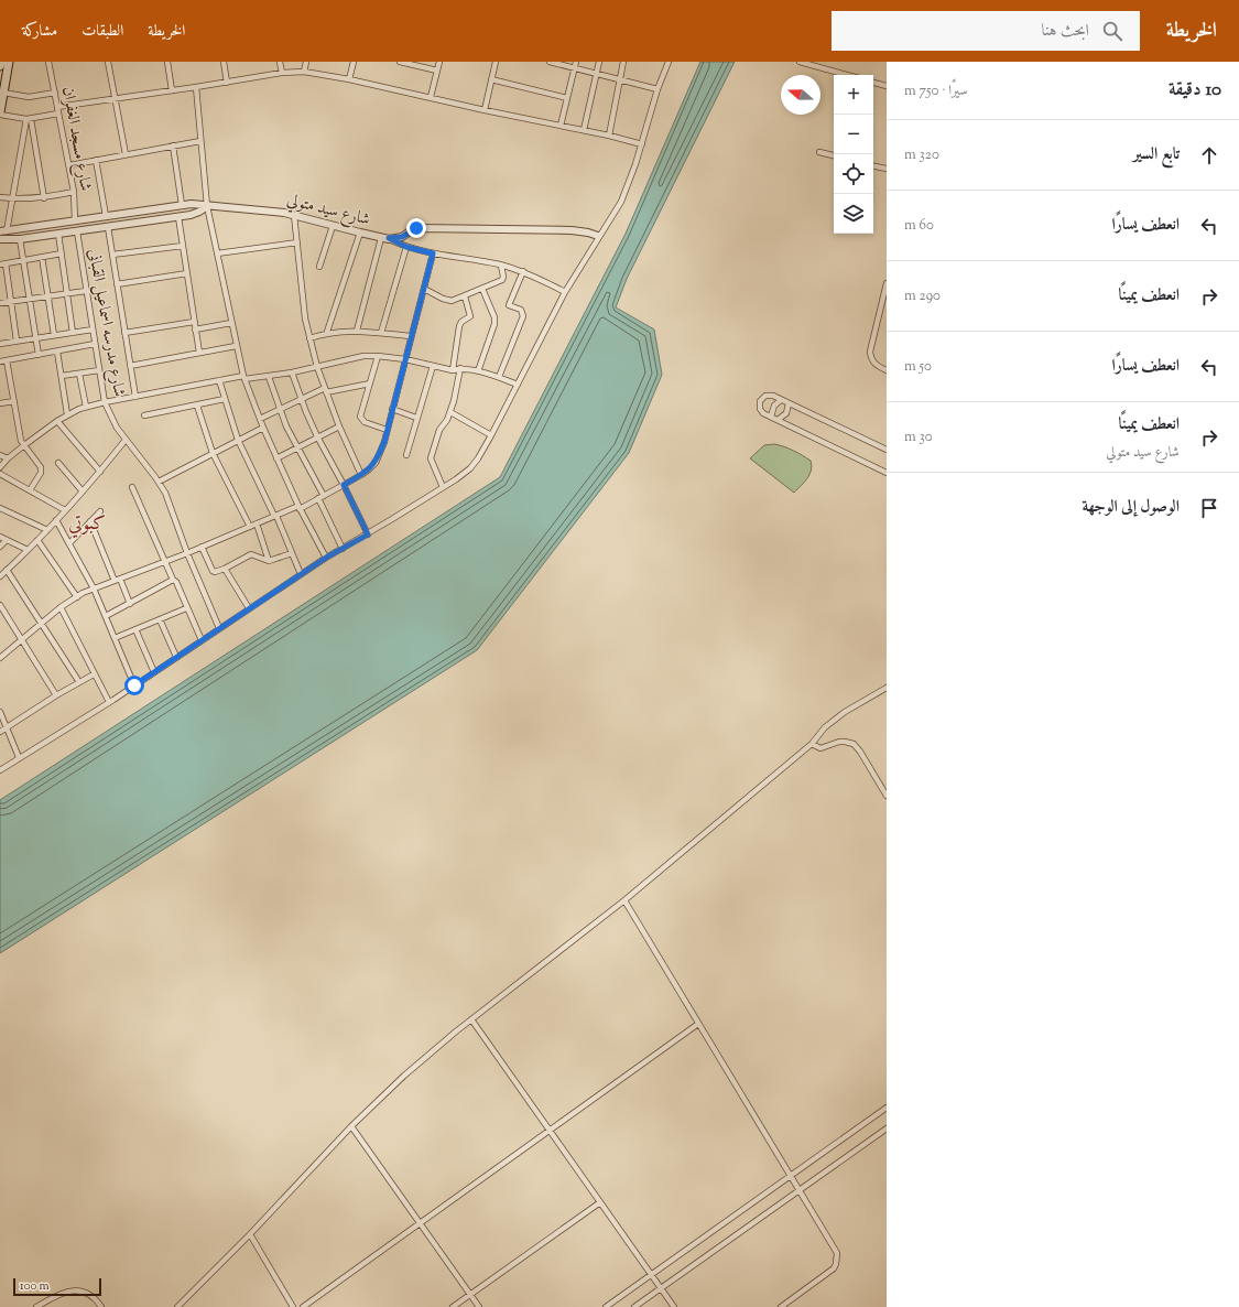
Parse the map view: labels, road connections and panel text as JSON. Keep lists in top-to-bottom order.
{
  "streets": {
    "street": ["شارع مسجد الغفران", "شارع سيد متولي", "شارع مدرسه اسماعيل القبانى"]
  },
  "crossings": [
    ["شارع مسجد الغفران", "شارع سيد متولي"],
    ["شارع سيد متولي", "شارع مدرسه اسماعيل القبانى"]
  ],
  "districts": ["كبوتي"],
  "scale_bar": "100 m",
  "north": "left",
  "page": {
    "header": "الخريطة",
    "search": "ابحث هنا",
    "nav": ["الخريطة", "الطبقات", "مشاركة"],
    "heading": ["10 دقيقة", "سيرًا · 750 m"],
    "map_buttons": ["+", "−"],
    "list": [
      ["تابع السير", "320 m"],
      ["انعطف يسارًا", "60 m"],
      ["انعطف يمينًا", "290 m"],
      ["انعطف يسارًا", "50 m"],
      ["انعطف يمينًا", "شارع سيد متولي", "30 m"],
      "الوصول إلى الوجهة"
    ],
    "scale": "100 m"
  }
}
